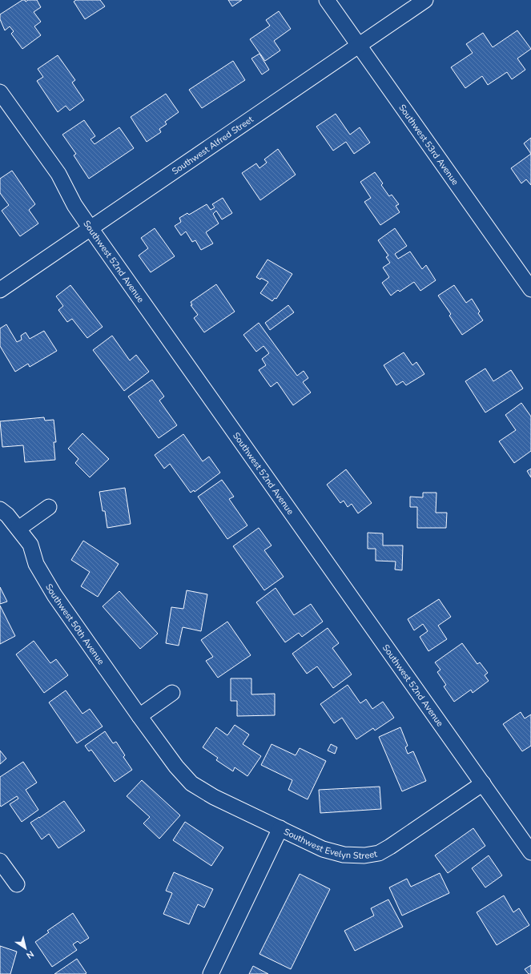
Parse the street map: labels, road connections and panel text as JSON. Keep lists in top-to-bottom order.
{
  "streets": {
    "street": [
      "Southwest Alfred Street",
      "Southwest 53rd Avenue",
      "Southwest 52nd Avenue",
      "Southwest 50th Avenue",
      "Southwest Evelyn Street"
    ]
  },
  "crossings": [
    ["Southwest Alfred Street", "Southwest 53rd Avenue"],
    ["Southwest Alfred Street", "Southwest 52nd Avenue"],
    ["Southwest 52nd Avenue", "Southwest Evelyn Street"],
    ["Southwest 50th Avenue", "Southwest Evelyn Street"]
  ],
  "north": "bottom right"
}
